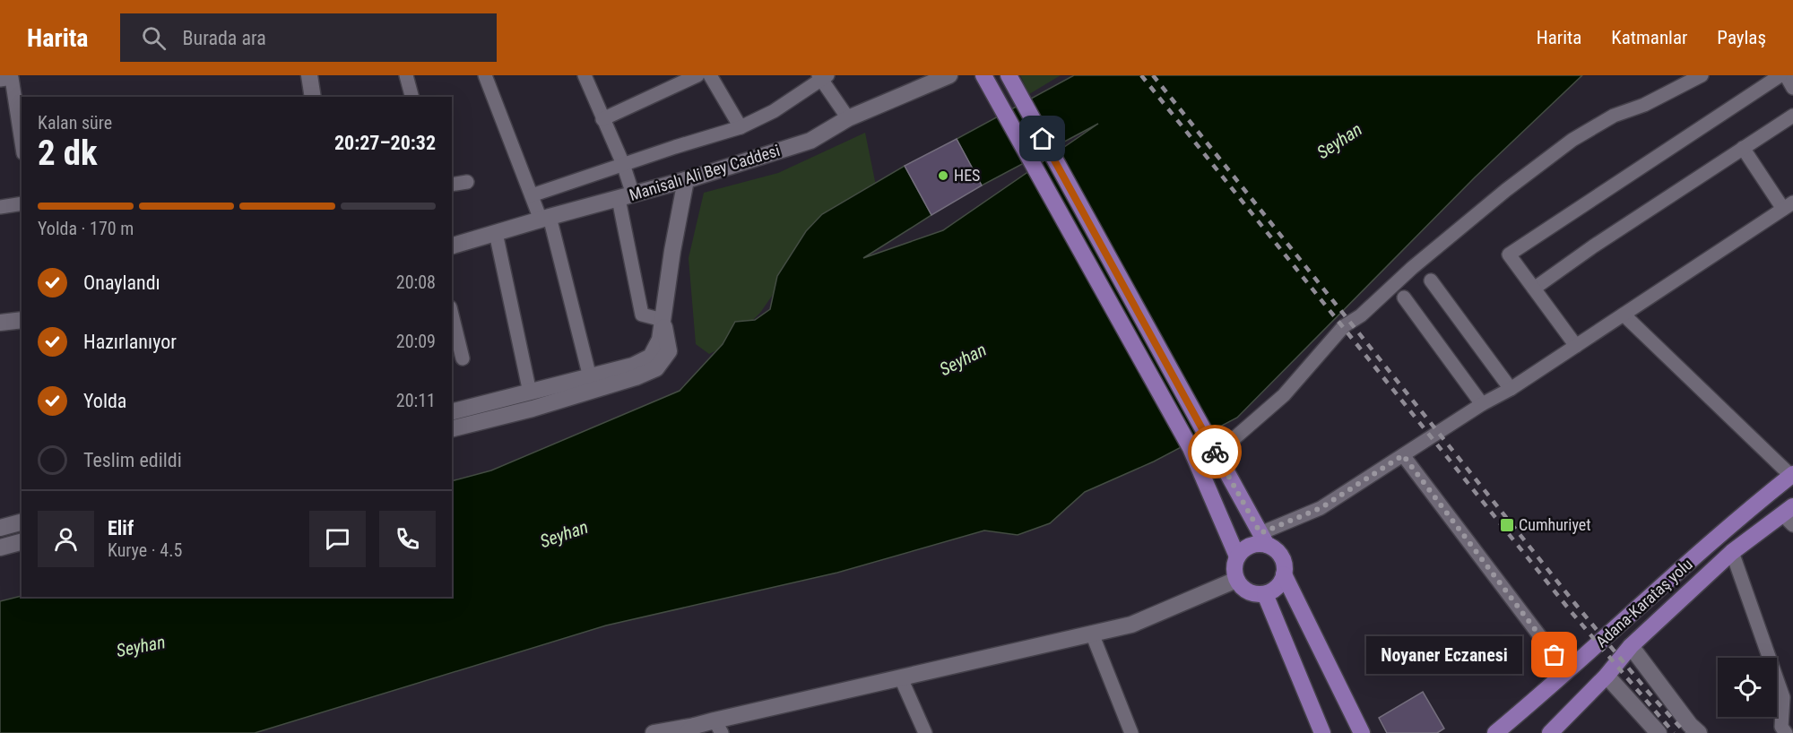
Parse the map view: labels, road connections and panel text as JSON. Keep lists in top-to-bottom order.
{
  "streets": {
    "main road": ["Manisalı Ali Bey Caddesi", "Adana-Karataş yolu"]
  },
  "water": ["Seyhan"],
  "places": {
    "other": ["HES", "Noyaner Eczanesi"],
    "transit": ["Cumhuriyet"]
  },
  "page": {
    "header": "Harita",
    "search": "Burada ara",
    "nav": ["Harita", "Katmanlar", "Paylaş"],
    "heading": ["2 dk", "Kalan süre", "20:27–20:32"],
    "panel": ["Elif", "Kurye · 4.5"],
    "bar": "Yolda · 170 m",
    "list": [
      ["Onaylandı", "20:08"],
      ["Hazırlanıyor", "20:09"],
      ["Yolda", "20:11"],
      "Teslim edildi"
    ],
    "bubble": "Noyaner Eczanesi"
  }
}
